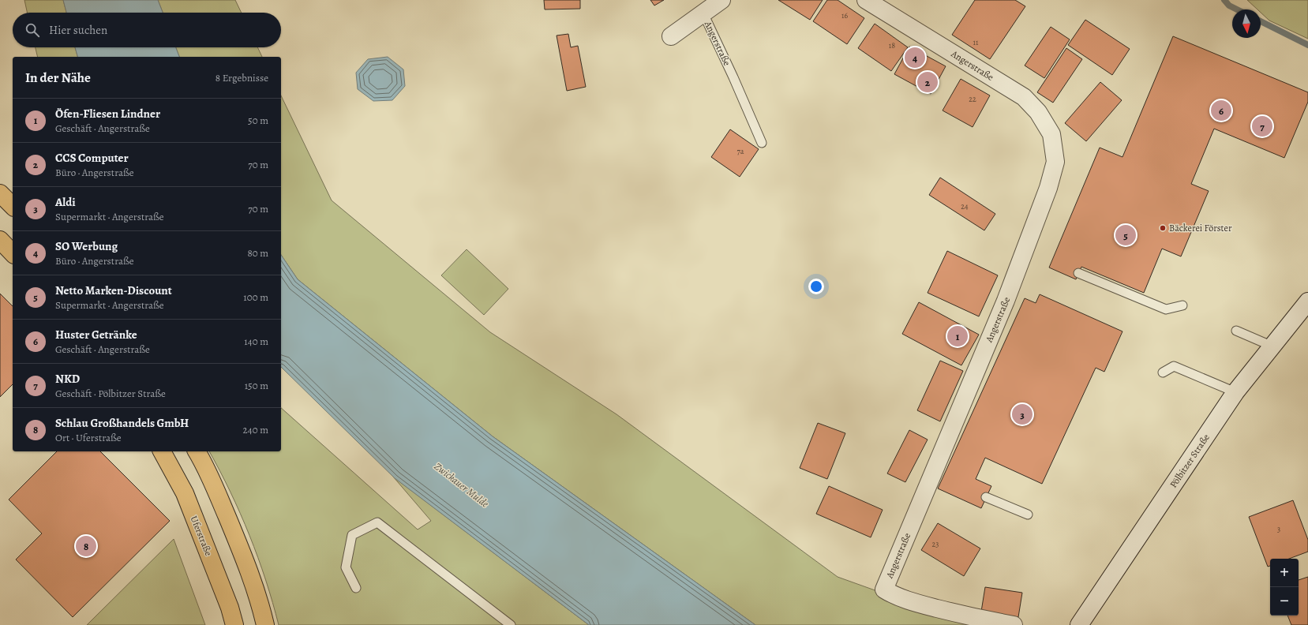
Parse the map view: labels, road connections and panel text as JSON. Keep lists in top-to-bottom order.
{
  "streets": {
    "main road": ["Uferstraße"],
    "street": ["Angerstraße", "Pölbitzer Straße"]
  },
  "water": ["Zwickauer Mulde"],
  "places": ["Bäckerei Förster"],
  "house_numbers": [
    "16",
    "11",
    "18",
    "22",
    "7a",
    "24",
    "3",
    "23"
  ],
  "north": "bottom",
  "page": {
    "search": "Hier suchen",
    "pins": [
      "4",
      "2",
      "6",
      "7",
      "5",
      "1",
      "3",
      "8"
    ],
    "heading": ["In der Nähe", "8 Ergebnisse"],
    "list": [
      {
        "mark": "1",
        "name": "Öfen-Fliesen Lindner",
        "note": "Geschäft · Angerstraße",
        "value": "50 m"
      },
      {
        "mark": "2",
        "name": "CCS Computer",
        "note": "Büro · Angerstraße",
        "value": "70 m"
      },
      {
        "mark": "3",
        "name": "Aldi",
        "note": "Supermarkt · Angerstraße",
        "value": "70 m"
      },
      {
        "mark": "4",
        "name": "SO Werbung",
        "note": "Büro · Angerstraße",
        "value": "80 m"
      },
      {
        "mark": "5",
        "name": "Netto Marken-Discount",
        "note": "Supermarkt · Angerstraße",
        "value": "100 m"
      },
      {
        "mark": "6",
        "name": "Huster Getränke",
        "note": "Geschäft · Angerstraße",
        "value": "140 m"
      },
      {
        "mark": "7",
        "name": "NKD",
        "note": "Geschäft · Pölbitzer Straße",
        "value": "150 m"
      },
      {
        "mark": "8",
        "name": "Schlau Großhandels GmbH",
        "note": "Ort · Uferstraße",
        "value": "240 m"
      }
    ],
    "map_buttons": ["+", "−"]
  }
}
